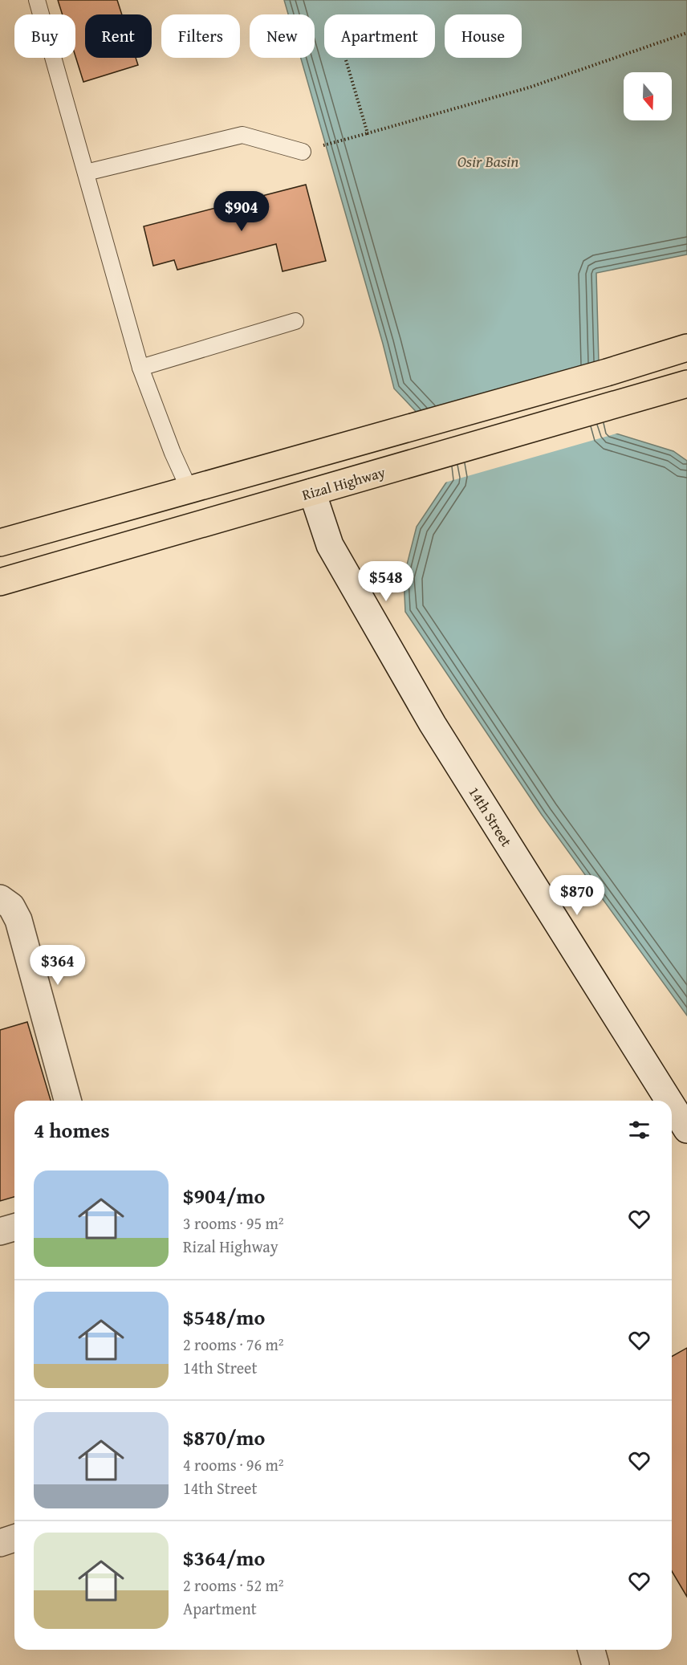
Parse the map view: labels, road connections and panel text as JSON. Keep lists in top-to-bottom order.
{
  "streets": {
    "main road": ["Rizal Highway", "14th Street"]
  },
  "crossings": [
    ["Rizal Highway", "14th Street"]
  ],
  "water": ["Osir Basin"],
  "north": "bottom",
  "page": {
    "chip": [
      "Buy",
      "Rent",
      "Filters",
      "New",
      "Apartment",
      "House"
    ],
    "price": [
      "$904",
      "$548",
      "$870",
      "$364"
    ],
    "heading": "4 homes",
    "list": [
      {
        "name": "$904/mo",
        "note": "3 rooms · 95 m² · Rizal Highway"
      },
      {
        "name": "$548/mo",
        "note": "2 rooms · 76 m² · 14th Street"
      },
      {
        "name": "$870/mo",
        "note": "4 rooms · 96 m² · 14th Street"
      },
      {
        "name": "$364/mo",
        "note": "2 rooms · 52 m² · Apartment"
      }
    ]
  }
}
